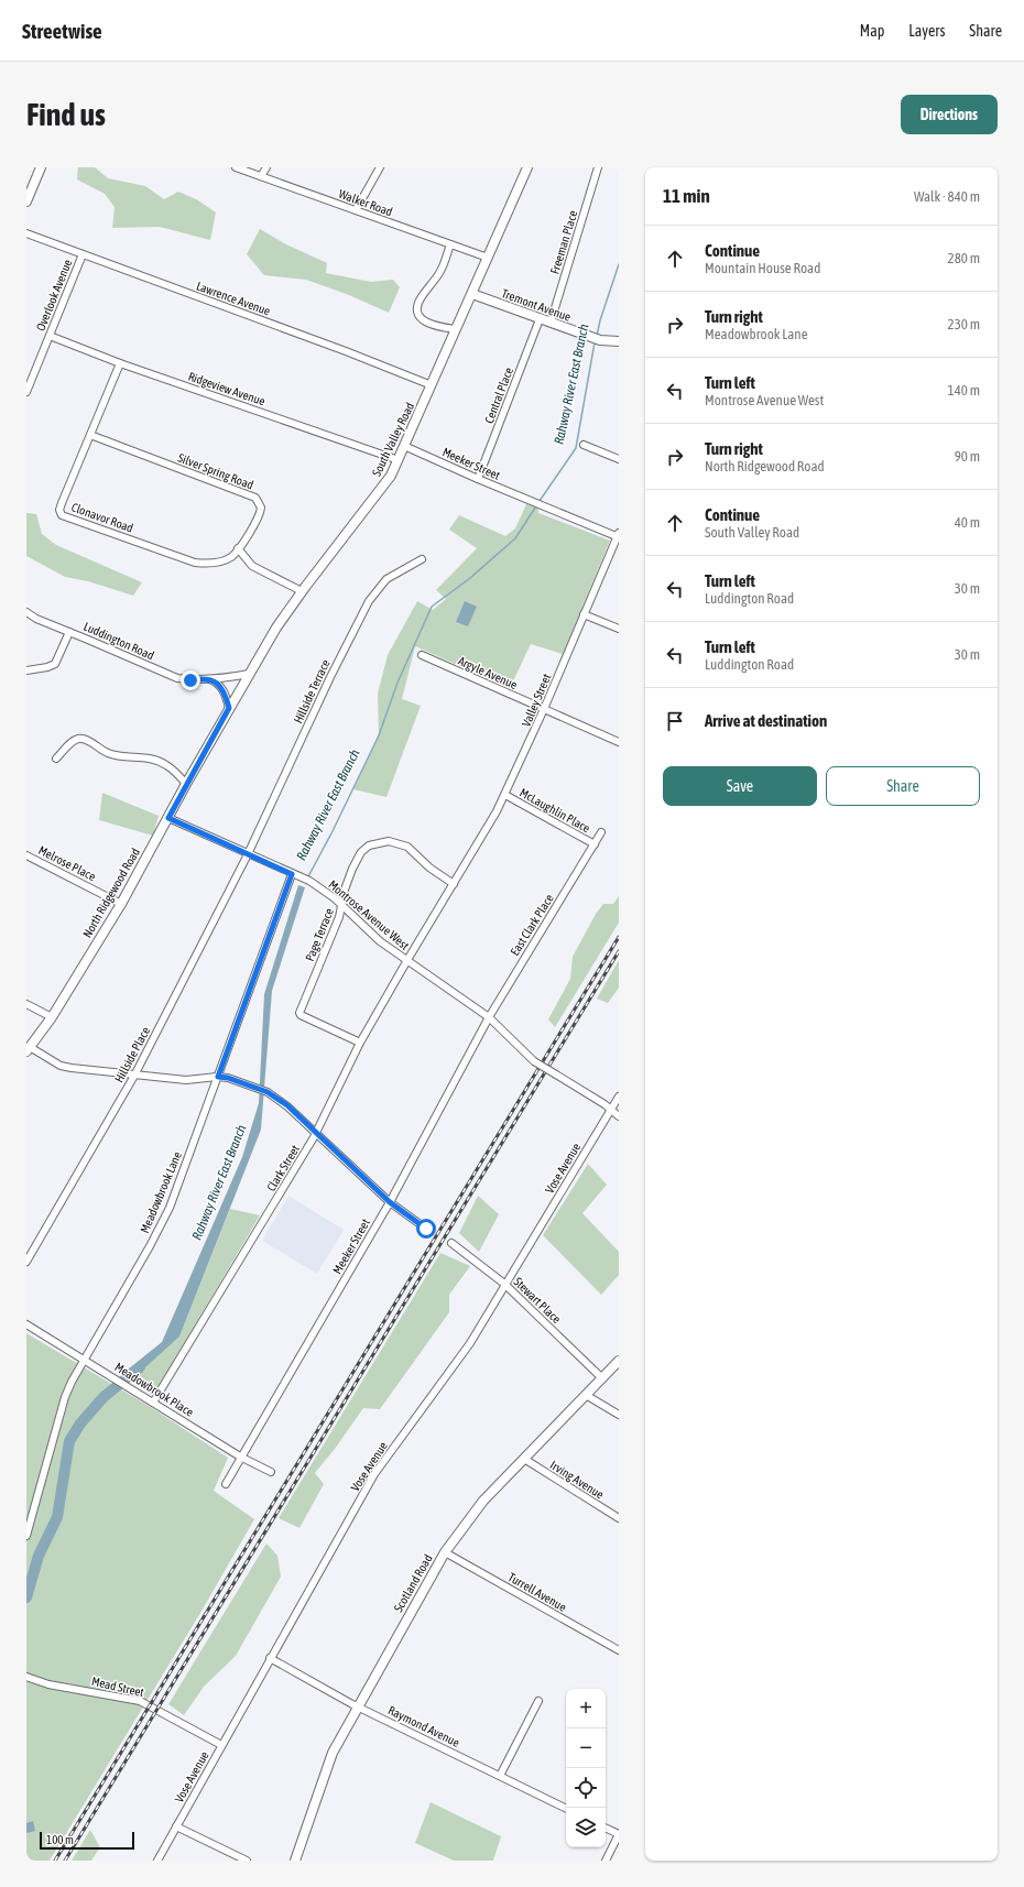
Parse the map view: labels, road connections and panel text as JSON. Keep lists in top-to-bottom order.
{
  "streets": {
    "street": [
      "Walker Road",
      "Freeman Place",
      "Overlook Avenue",
      "Lawrence Avenue",
      "Tremont Avenue",
      "Ridgeview Avenue",
      "Central Place",
      "South Valley Road",
      "Meeker Street",
      "Silver Spring Road",
      "Clonavor Road",
      "Luddington Road",
      "Argyle Avenue",
      "Hillside Terrace",
      "Valley Street",
      "McLaughlin Place",
      "Melrose Place",
      "North Ridgewood Road",
      "Montrose Avenue West",
      "East Clark Place",
      "Page Terrace",
      "Hillside Place",
      "Clark Street",
      "Vose Avenue",
      "Meadowbrook Lane",
      "Stewart Place",
      "Meadowbrook Place",
      "Irving Avenue",
      "Scotland Road",
      "Turrell Avenue",
      "Mead Street",
      "Raymond Avenue"
    ]
  },
  "crossings": [
    ["Walker Road", "South Valley Road"],
    ["Freeman Place", "Tremont Avenue"],
    ["Overlook Avenue", "Lawrence Avenue"],
    ["Overlook Avenue", "Ridgeview Avenue"],
    ["Lawrence Avenue", "South Valley Road"],
    ["Tremont Avenue", "Central Place"],
    ["Tremont Avenue", "South Valley Road"],
    ["Ridgeview Avenue", "South Valley Road"],
    ["Ridgeview Avenue", "Clonavor Road"],
    ["Central Place", "Meeker Street"],
    ["South Valley Road", "Meeker Street"],
    ["South Valley Road", "Luddington Road"],
    ["South Valley Road", "North Ridgewood Road"],
    ["Meeker Street", "Valley Street"],
    ["Meeker Street", "Montrose Avenue West"],
    ["Meeker Street", "East Clark Place"],
    ["Meeker Street", "Meadowbrook Place"],
    ["Silver Spring Road", "Clonavor Road"],
    ["Argyle Avenue", "Valley Street"],
    ["Hillside Terrace", "Montrose Avenue West"],
    ["Hillside Terrace", "Hillside Place"],
    ["Valley Street", "McLaughlin Place"],
    ["Valley Street", "Clark Street"],
    ["McLaughlin Place", "East Clark Place"],
    ["Melrose Place", "North Ridgewood Road"],
    ["North Ridgewood Road", "Montrose Avenue West"],
    ["Montrose Avenue West", "East Clark Place"],
    ["Montrose Avenue West", "Page Terrace"],
    ["Montrose Avenue West", "Hillside Place"],
    ["Montrose Avenue West", "Clark Street"],
    ["Montrose Avenue West", "Vose Avenue"],
    ["Montrose Avenue West", "Meadowbrook Lane"],
    ["Page Terrace", "Clark Street"],
    ["Clark Street", "Meadowbrook Place"],
    ["Vose Avenue", "Stewart Place"],
    ["Vose Avenue", "Mead Street"],
    ["Vose Avenue", "Raymond Avenue"],
    ["Meadowbrook Lane", "Meadowbrook Place"],
    ["Stewart Place", "Scotland Road"],
    ["Irving Avenue", "Scotland Road"],
    ["Scotland Road", "Turrell Avenue"],
    ["Scotland Road", "Raymond Avenue"]
  ],
  "water": ["Rahway River East Branch"],
  "scale_bar": "100 m",
  "page": {
    "header": "Streetwise",
    "nav": ["Map", "Layers", "Share"],
    "buttons": [
      "Directions",
      ["Save", "Share"]
    ],
    "title": "Find us",
    "heading": ["11 min", "Walk · 840 m"],
    "list": [
      ["Continue", "Mountain House Road", "280 m"],
      ["Turn right", "Meadowbrook Lane", "230 m"],
      ["Turn left", "Montrose Avenue West", "140 m"],
      ["Turn right", "North Ridgewood Road", "90 m"],
      ["Continue", "South Valley Road", "40 m"],
      ["Turn left", "Luddington Road", "30 m"],
      ["Turn left", "Luddington Road", "30 m"],
      "Arrive at destination"
    ],
    "map_buttons": ["+", "−"],
    "scale": "100 m"
  }
}
